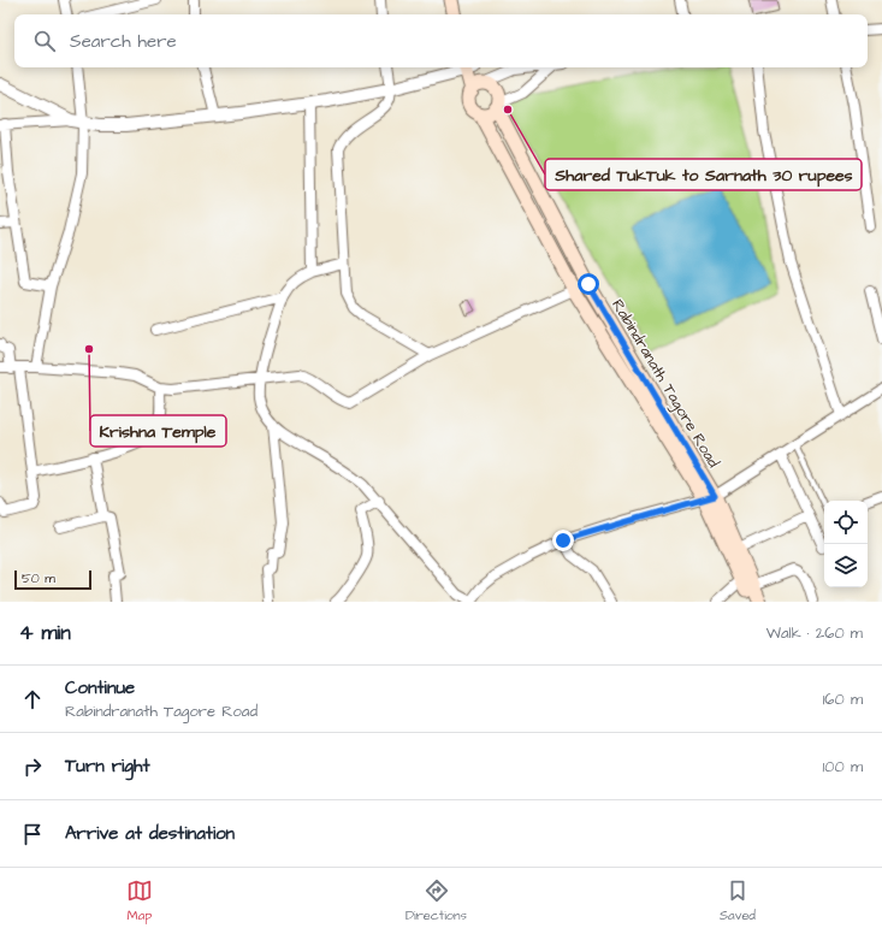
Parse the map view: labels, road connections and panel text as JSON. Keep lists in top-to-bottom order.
{
  "streets": {
    "main road": ["Rabindranath Tagore Road"]
  },
  "places": ["Shared TukTuk to Sarnath 30 rupees", "Krishna Temple"],
  "scale_bar": "50 m",
  "page": {
    "search": "Search here",
    "scale": "50 m",
    "heading": ["4 min", "Walk · 260 m"],
    "list": [
      ["Continue", "Rabindranath Tagore Road", "160 m"],
      ["Turn right", "100 m"],
      "Arrive at destination"
    ],
    "nav": ["Map", "Directions", "Saved"]
  }
}
